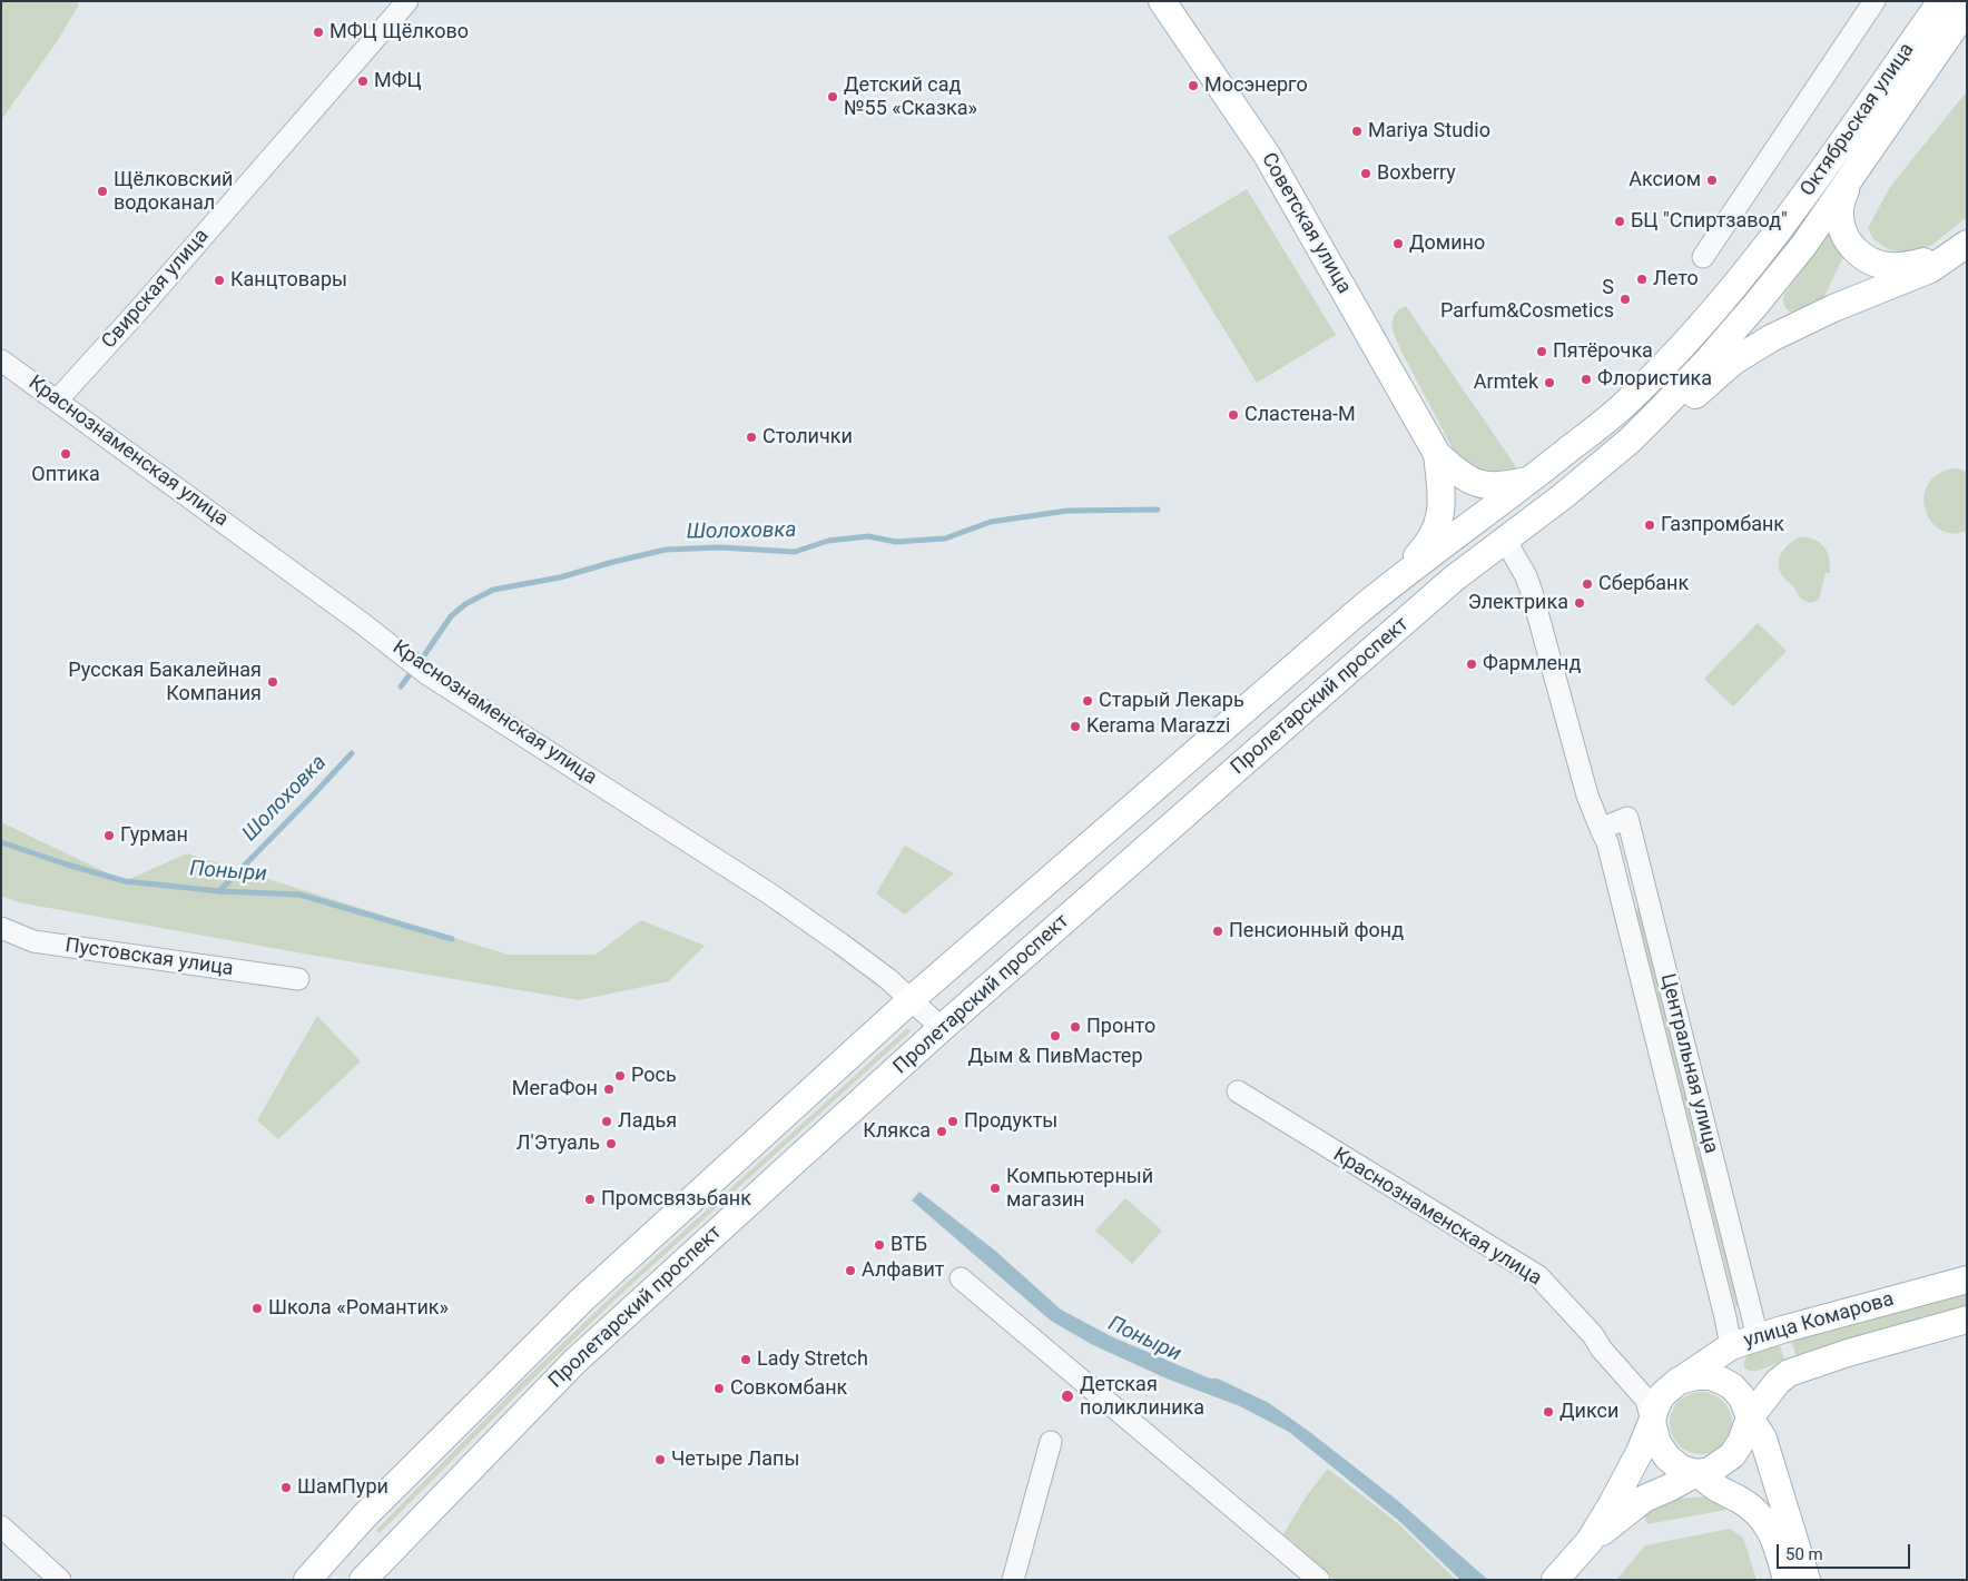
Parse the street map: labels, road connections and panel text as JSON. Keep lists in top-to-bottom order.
{
  "streets": {
    "main road": [
      "Октябрьская улица",
      "Советская улица",
      "Пролетарский проспект",
      "улица Комарова"
    ],
    "street": [
      "Свирская улица",
      "Краснознаменская улица",
      "Пустовская улица",
      "Центральная улица"
    ]
  },
  "crossings": [
    ["Октябрьская улица", "Пролетарский проспект"],
    ["Свирская улица", "Краснознаменская улица"],
    ["Краснознаменская улица", "Пролетарский проспект"],
    ["Краснознаменская улица", "улица Комарова"],
    ["Пролетарский проспект", "Центральная улица"],
    ["Центральная улица", "улица Комарова"]
  ],
  "water": ["Шолоховка", "Поныри"],
  "places": [
    "МФЦ Щёлково",
    "МФЦ",
    "Мосэнерго",
    "Детский сад №55 «Сказка»",
    "Mariya Studio",
    "Boxberry",
    "Аксиом",
    "Щёлковский водоканал",
    "БЦ \"Спиртзавод\"",
    "Домино",
    "Лето",
    "Канцтовары",
    "S Parfum&Cosmetics",
    "Пятёрочка",
    "Флористика",
    "Armtek",
    "Сластена-М",
    "Столички",
    "Оптика",
    "Газпромбанк",
    "Сбербанк",
    "Электрика",
    "Фармленд",
    "Русская Бакалейная Компания",
    "Старый Лекарь",
    "Kerama Marazzi",
    "Гурман",
    "Пенсионный фонд",
    "Пронто",
    "Дым & ПивМастер",
    "Рось",
    "МегаФон",
    "Ладья",
    "Продукты",
    "Клякса",
    "Л'Этуаль",
    "Компьютерный магазин",
    "Промсвязьбанк",
    "ВТБ",
    "Алфавит",
    "Школа «Романтик»",
    "Lady Stretch",
    "Совкомбанк",
    "Детская поликлиника",
    "Дикси",
    "Четыре Лапы",
    "ШамПури"
  ],
  "scale_bar": "50 m"
}
